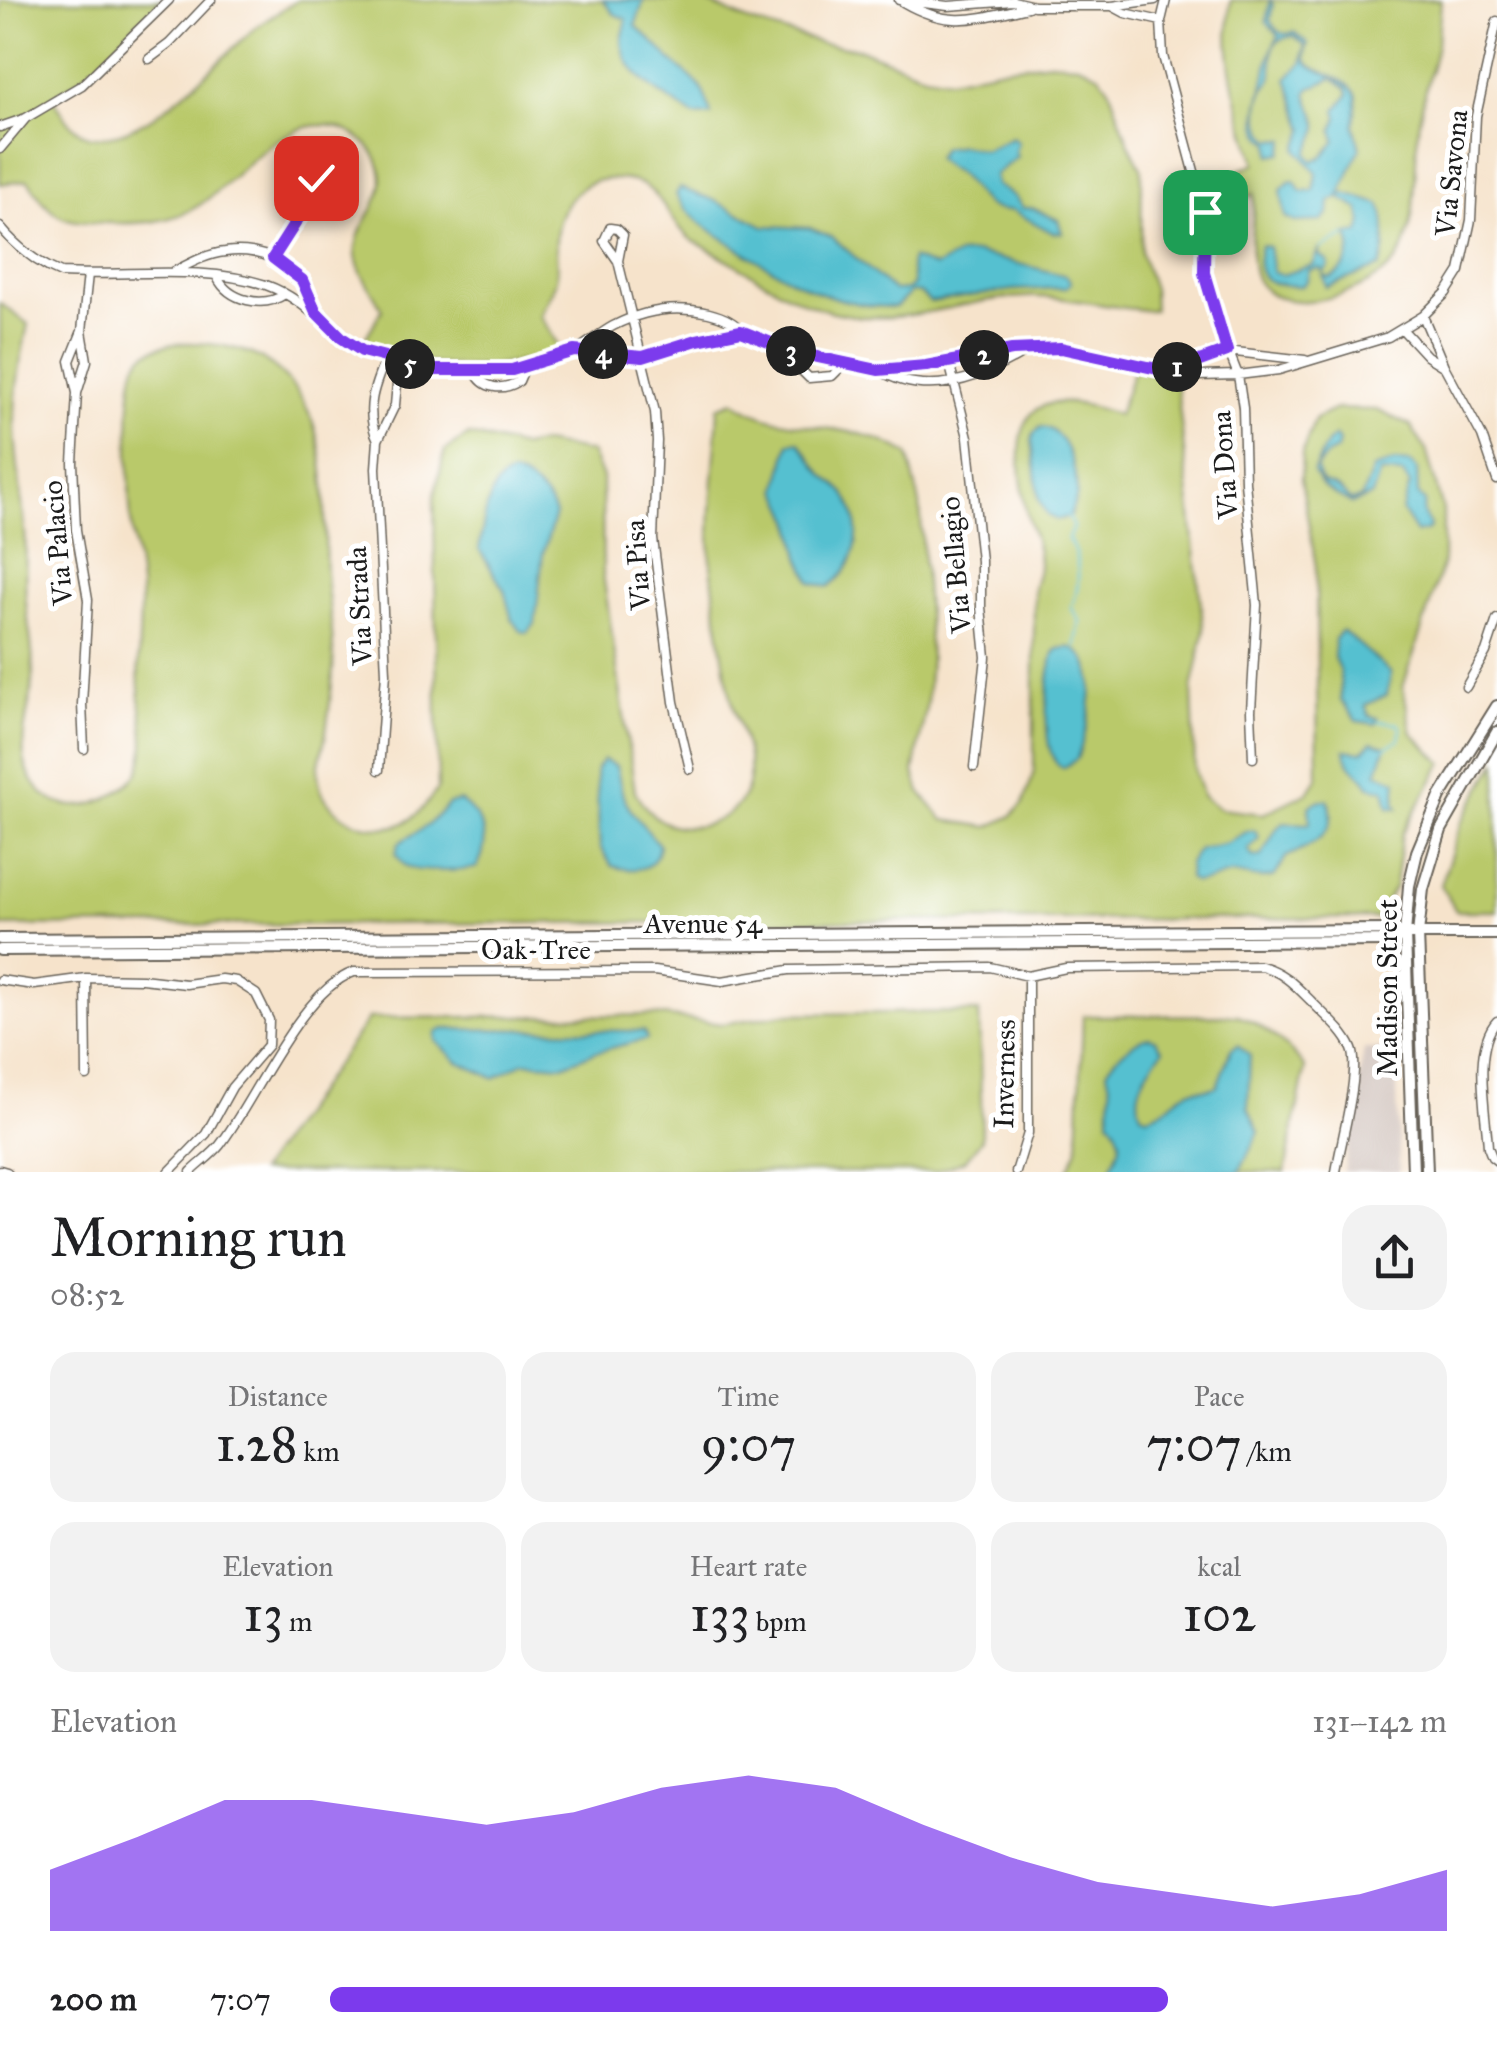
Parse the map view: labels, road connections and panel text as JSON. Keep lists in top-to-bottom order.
{
  "streets": {
    "street": [
      "Via Savona",
      "Via Dona",
      "Via Palacio",
      "Via Pisa",
      "Via Bellagio",
      "Via Strada",
      "Avenue 54",
      "Oak-Tree",
      "Madison Street",
      "Inverness"
    ]
  },
  "crossings": [
    ["Via Savona", "Via Dona"],
    ["Via Savona", "Via Bellagio"],
    ["Avenue 54", "Madison Street"],
    ["Oak-Tree", "Inverness"]
  ],
  "page": {
    "pins": [
      "3",
      "4",
      "2",
      "5",
      "1"
    ],
    "heading": ["Morning run", "08:52"],
    "stats": [
      ["Distance", "1.28 km"],
      ["Time", "9:07"],
      ["Pace", "7:07 /km"],
      ["Elevation", "13 m"],
      ["Heart rate", "133 bpm"],
      ["kcal", "102"]
    ],
    "chart": ["Elevation", "131–142 m"],
    "list": [
      {
        "name": "200 m",
        "note": "7:07"
      }
    ]
  }
}
